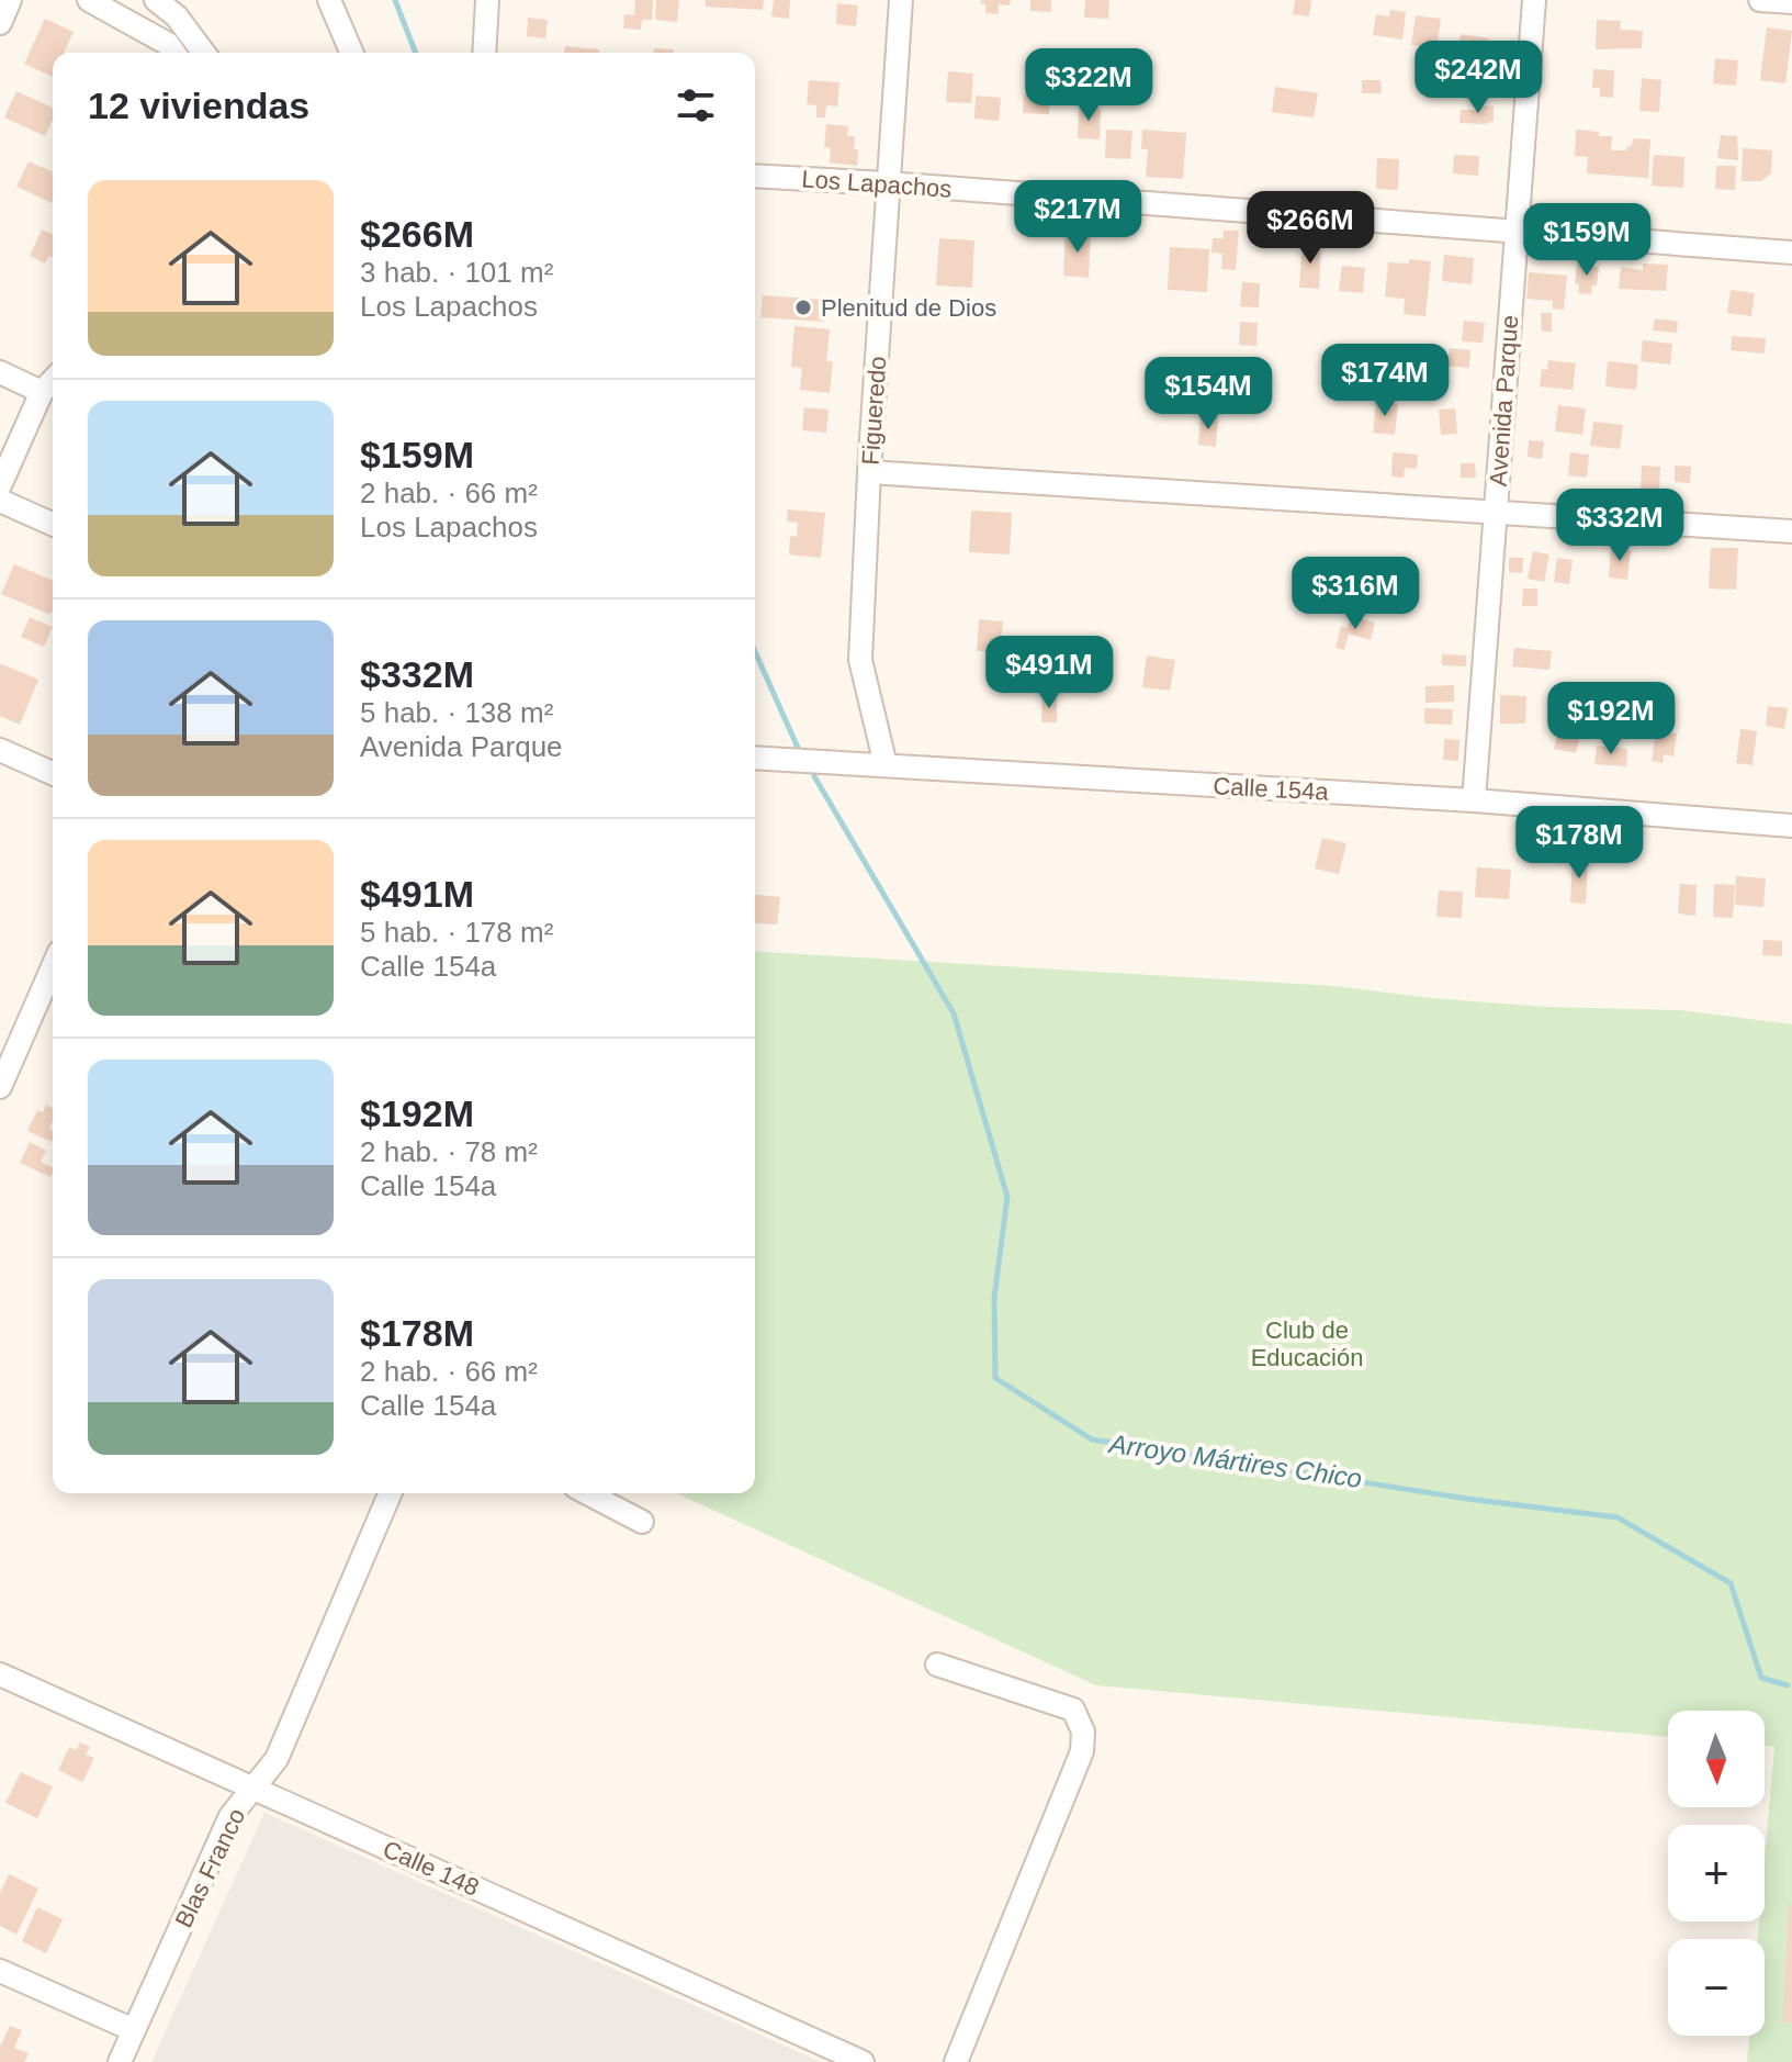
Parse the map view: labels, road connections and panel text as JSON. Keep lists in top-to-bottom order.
{
  "streets": {
    "street": [
      "Los Lapachos",
      "Avenida Parque",
      "Figueredo",
      "Calle 154a",
      "Blas Franco",
      "Calle 148"
    ]
  },
  "crossings": [
    ["Los Lapachos", "Avenida Parque"],
    ["Los Lapachos", "Figueredo"],
    ["Avenida Parque", "Calle 154a"],
    ["Figueredo", "Calle 154a"],
    ["Blas Franco", "Calle 148"]
  ],
  "water": ["Arroyo Mártires Chico"],
  "parks": ["Club de Educación"],
  "places": ["Plenitud de Dios"],
  "north": "bottom",
  "page": {
    "price": [
      "$242M",
      "$322M",
      "$217M",
      "$266M",
      "$159M",
      "$174M",
      "$154M",
      "$332M",
      "$316M",
      "$491M",
      "$192M",
      "$178M"
    ],
    "heading": "12 viviendas",
    "list": [
      {
        "name": "$266M",
        "note": "3 hab. · 101 m² · Los Lapachos"
      },
      {
        "name": "$159M",
        "note": "2 hab. · 66 m² · Los Lapachos"
      },
      {
        "name": "$332M",
        "note": "5 hab. · 138 m² · Avenida Parque"
      },
      {
        "name": "$491M",
        "note": "5 hab. · 178 m² · Calle 154a"
      },
      {
        "name": "$192M",
        "note": "2 hab. · 78 m² · Calle 154a"
      },
      {
        "name": "$178M",
        "note": "2 hab. · 66 m² · Calle 154a"
      }
    ],
    "map_buttons": ["+", "−"]
  }
}
